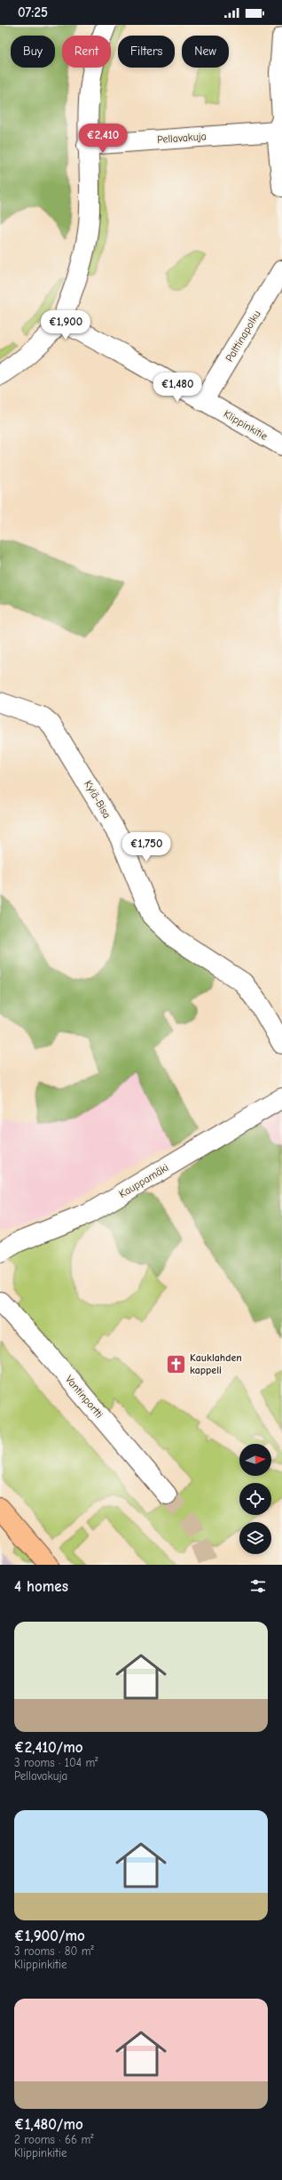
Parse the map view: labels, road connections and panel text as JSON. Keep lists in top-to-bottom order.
{
  "streets": {
    "street": [
      "Pellavakuja",
      "Palttinapolku",
      "Klippinkitie",
      "Kylä-Bisa",
      "Kauppamäki",
      "Vantinportti"
    ]
  },
  "crossings": [
    ["Palttinapolku", "Klippinkitie"]
  ],
  "places": {
    "church": ["Kauklahden kappeli"]
  },
  "north": "right",
  "page": {
    "status": "07:25",
    "chip": [
      "Buy",
      "Rent",
      "Filters",
      "New"
    ],
    "price": [
      "€2,410",
      "€1,900",
      "€1,480",
      "€1,750"
    ],
    "heading": "4 homes",
    "list": [
      {
        "name": "€2,410/mo",
        "note": "3 rooms · 104 m² · Pellavakuja"
      },
      {
        "name": "€1,900/mo",
        "note": "3 rooms · 80 m² · Klippinkitie"
      },
      {
        "name": "€1,480/mo",
        "note": "2 rooms · 66 m² · Klippinkitie"
      }
    ]
  }
}
